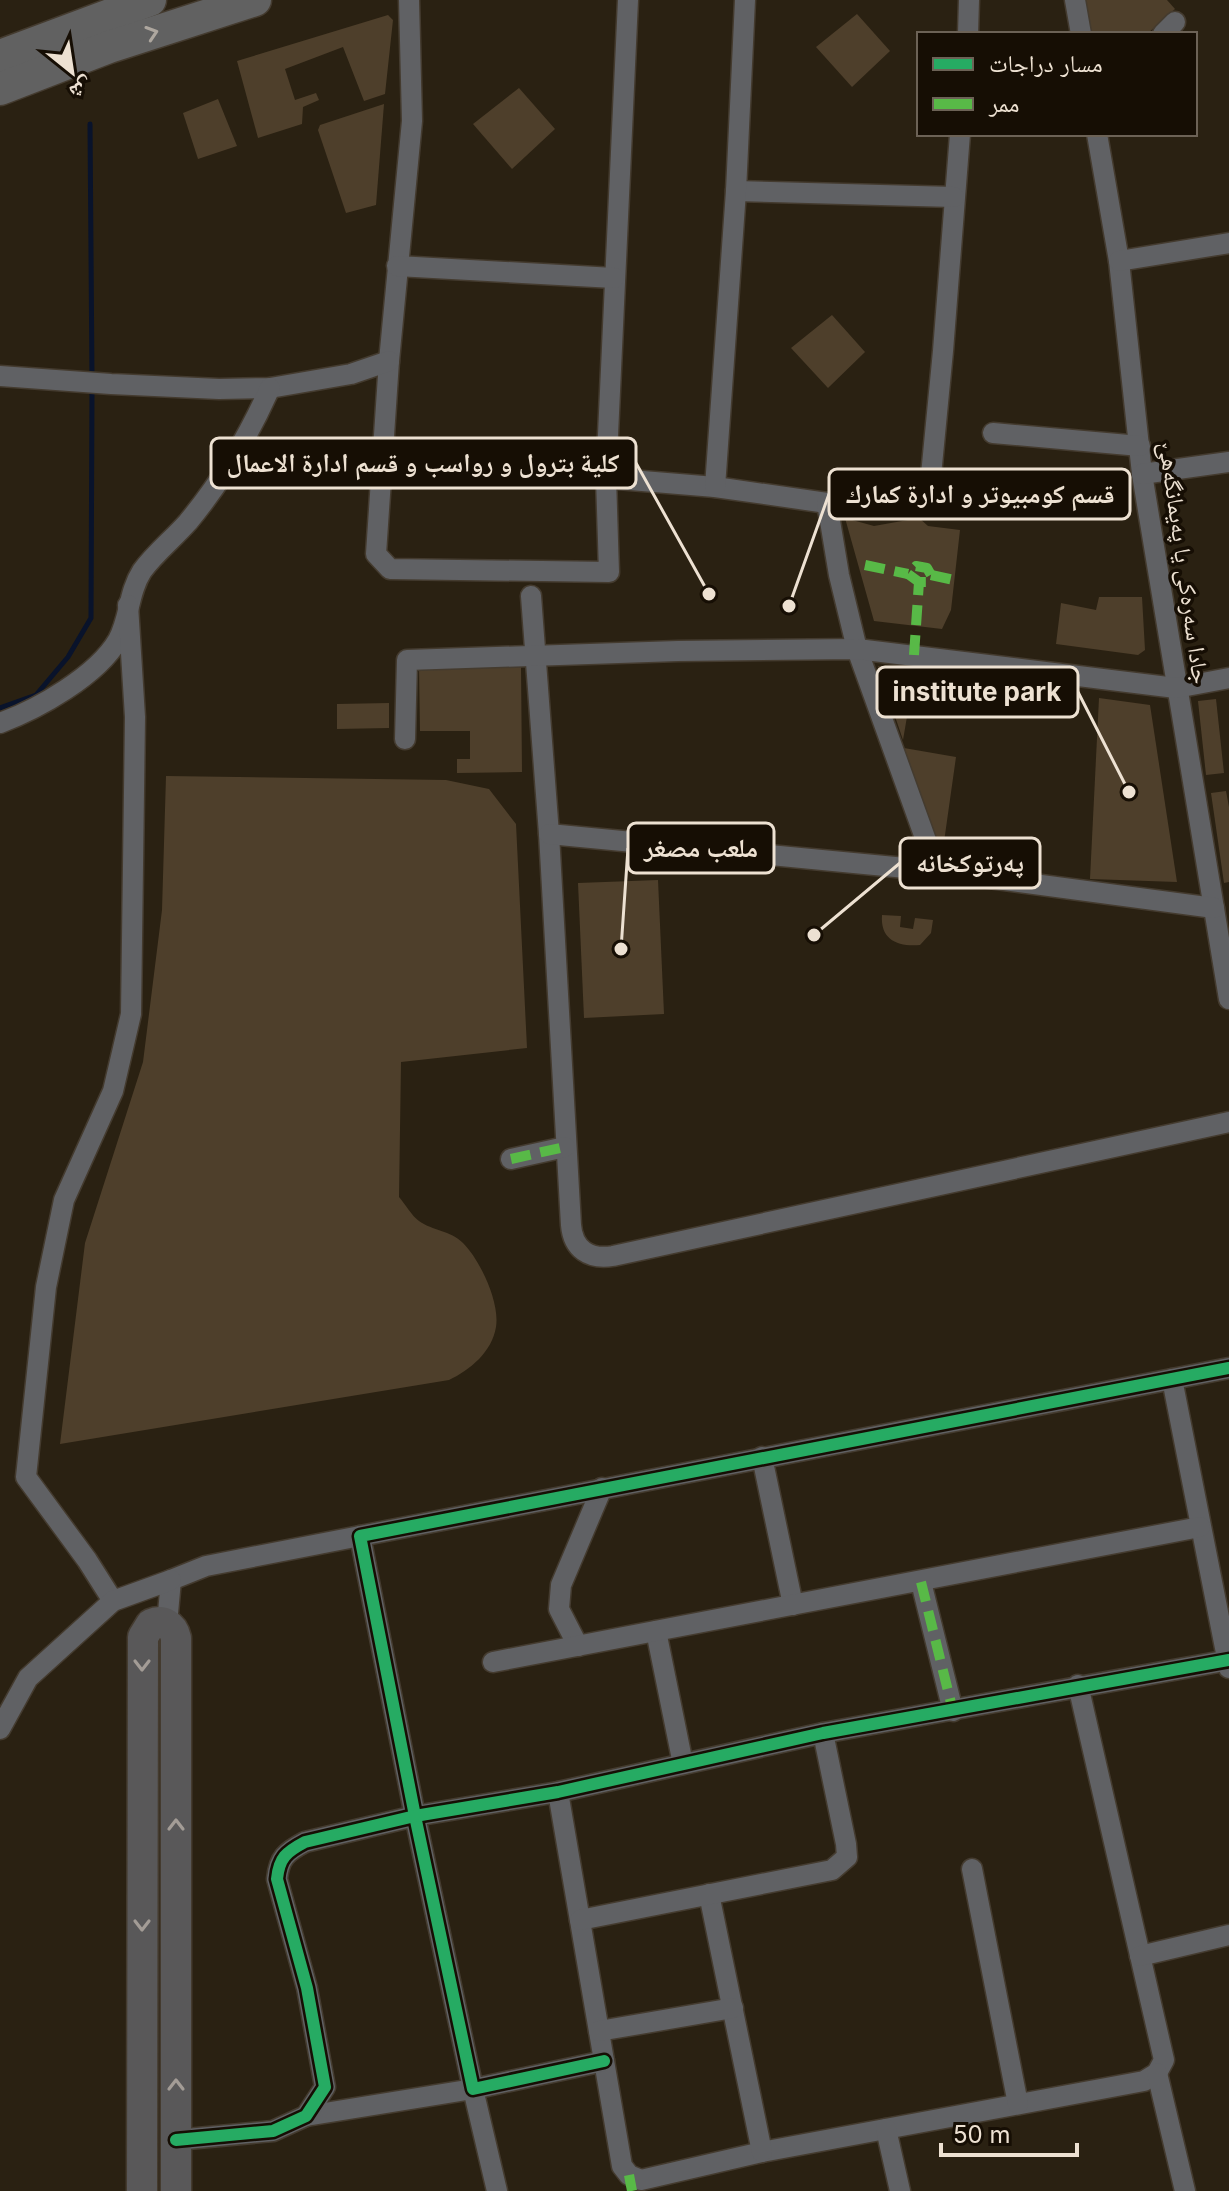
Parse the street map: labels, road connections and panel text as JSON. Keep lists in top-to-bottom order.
{
  "streets": {
    "street": ["جادا سه‌ره‌كى يا په‌يمانگه‌هێ"]
  },
  "places": [
    "كلية بترول و رواسب و قسم ادارة الاعمال",
    "قسم کومبیوتر و ادارة كمارك",
    "institute park",
    "په‌رتوكخانه‌",
    "ملعب مصغر"
  ],
  "legend": ["مسار دراجات", "ممر"],
  "scale_bar": "50 m",
  "north": "bottom right"
}
